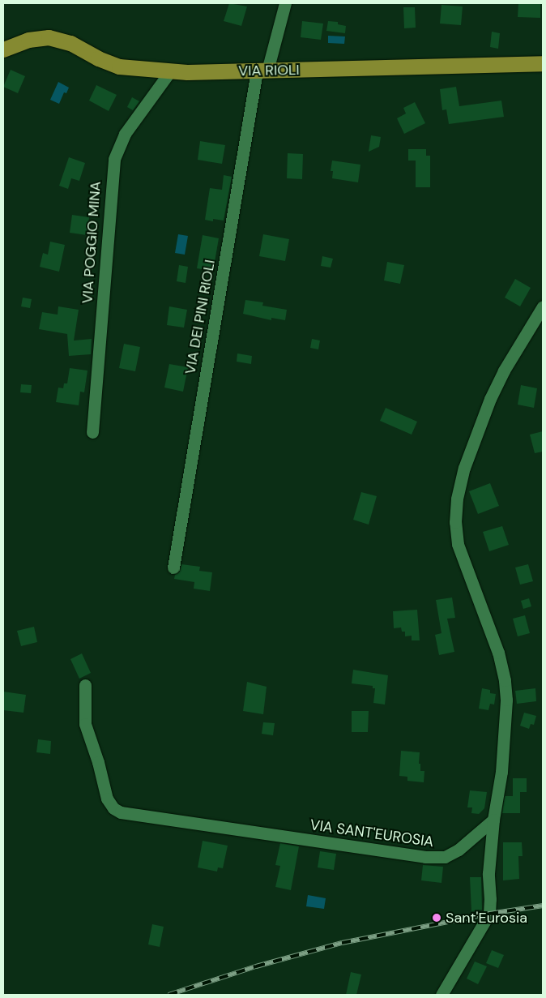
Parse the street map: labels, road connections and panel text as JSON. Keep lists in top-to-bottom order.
{
  "streets": {
    "main road": ["VIA RIOLI"],
    "street": ["VIA POGGIO MINA", "VIA DEI PINI RIOLI", "VIA SANT'EUROSIA"]
  },
  "crossings": [
    ["VIA RIOLI", "VIA POGGIO MINA"],
    ["VIA RIOLI", "VIA DEI PINI RIOLI"]
  ],
  "places": ["Sant'Eurosia"]
}
